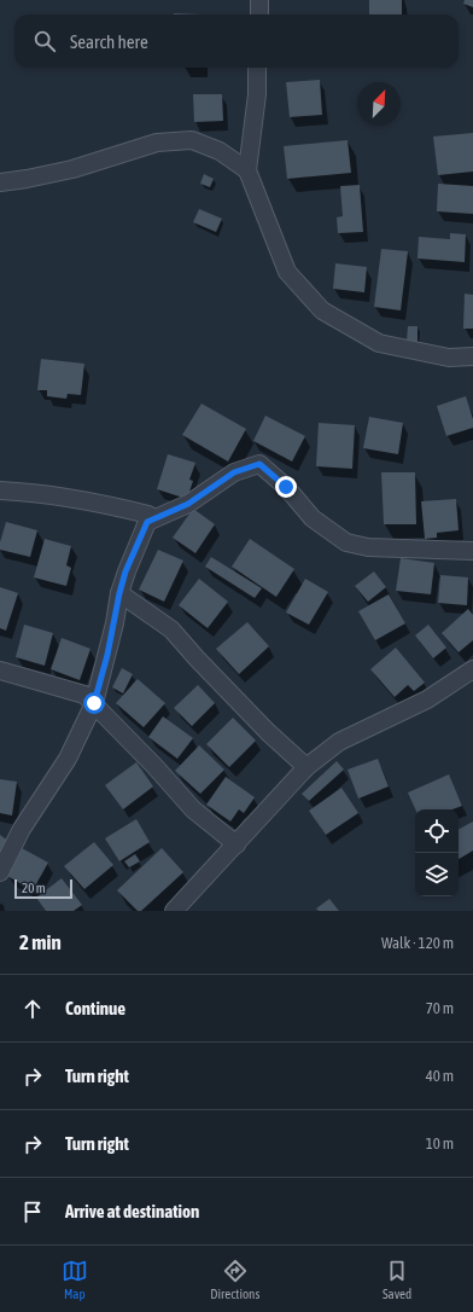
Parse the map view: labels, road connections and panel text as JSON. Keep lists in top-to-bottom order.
{
  "scale_bar": "20 m",
  "north": "top right",
  "page": {
    "search": "Search here",
    "scale": "20 m",
    "heading": ["2 min", "Walk · 120 m"],
    "list": [
      ["Continue", "70 m"],
      ["Turn right", "40 m"],
      ["Turn right", "10 m"],
      "Arrive at destination"
    ],
    "nav": ["Map", "Directions", "Saved"]
  }
}
